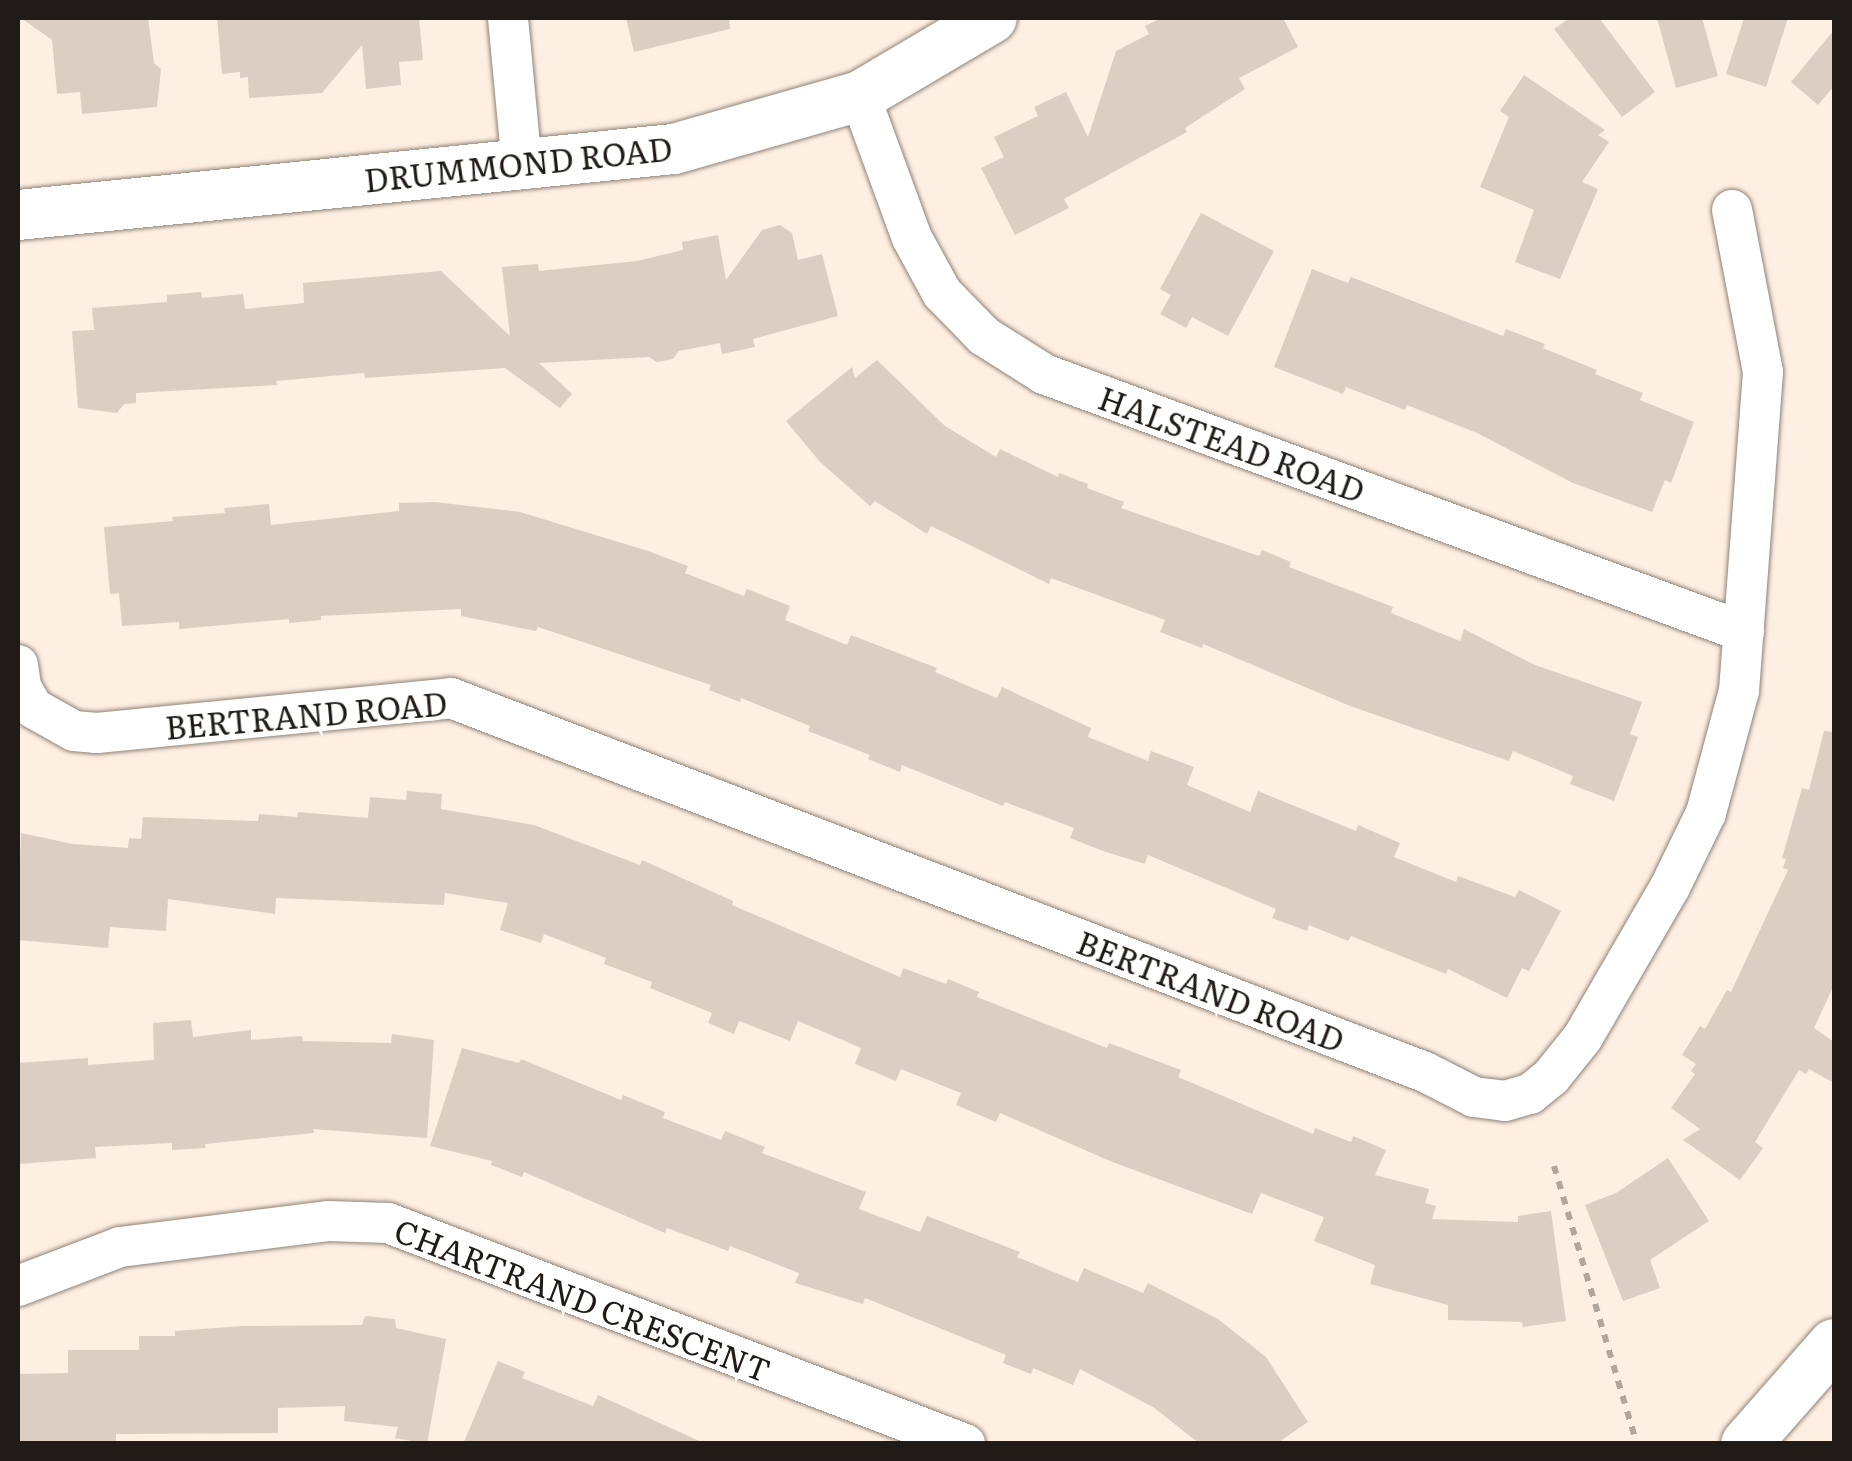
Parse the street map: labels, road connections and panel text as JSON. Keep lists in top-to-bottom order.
{
  "streets": {
    "street": [
      "DRUMMOND ROAD",
      "HALSTEAD ROAD",
      "BERTRAND ROAD",
      "CHARTRAND CRESCENT"
    ]
  },
  "crossings": [
    ["DRUMMOND ROAD", "HALSTEAD ROAD"],
    ["HALSTEAD ROAD", "BERTRAND ROAD"]
  ]
}
